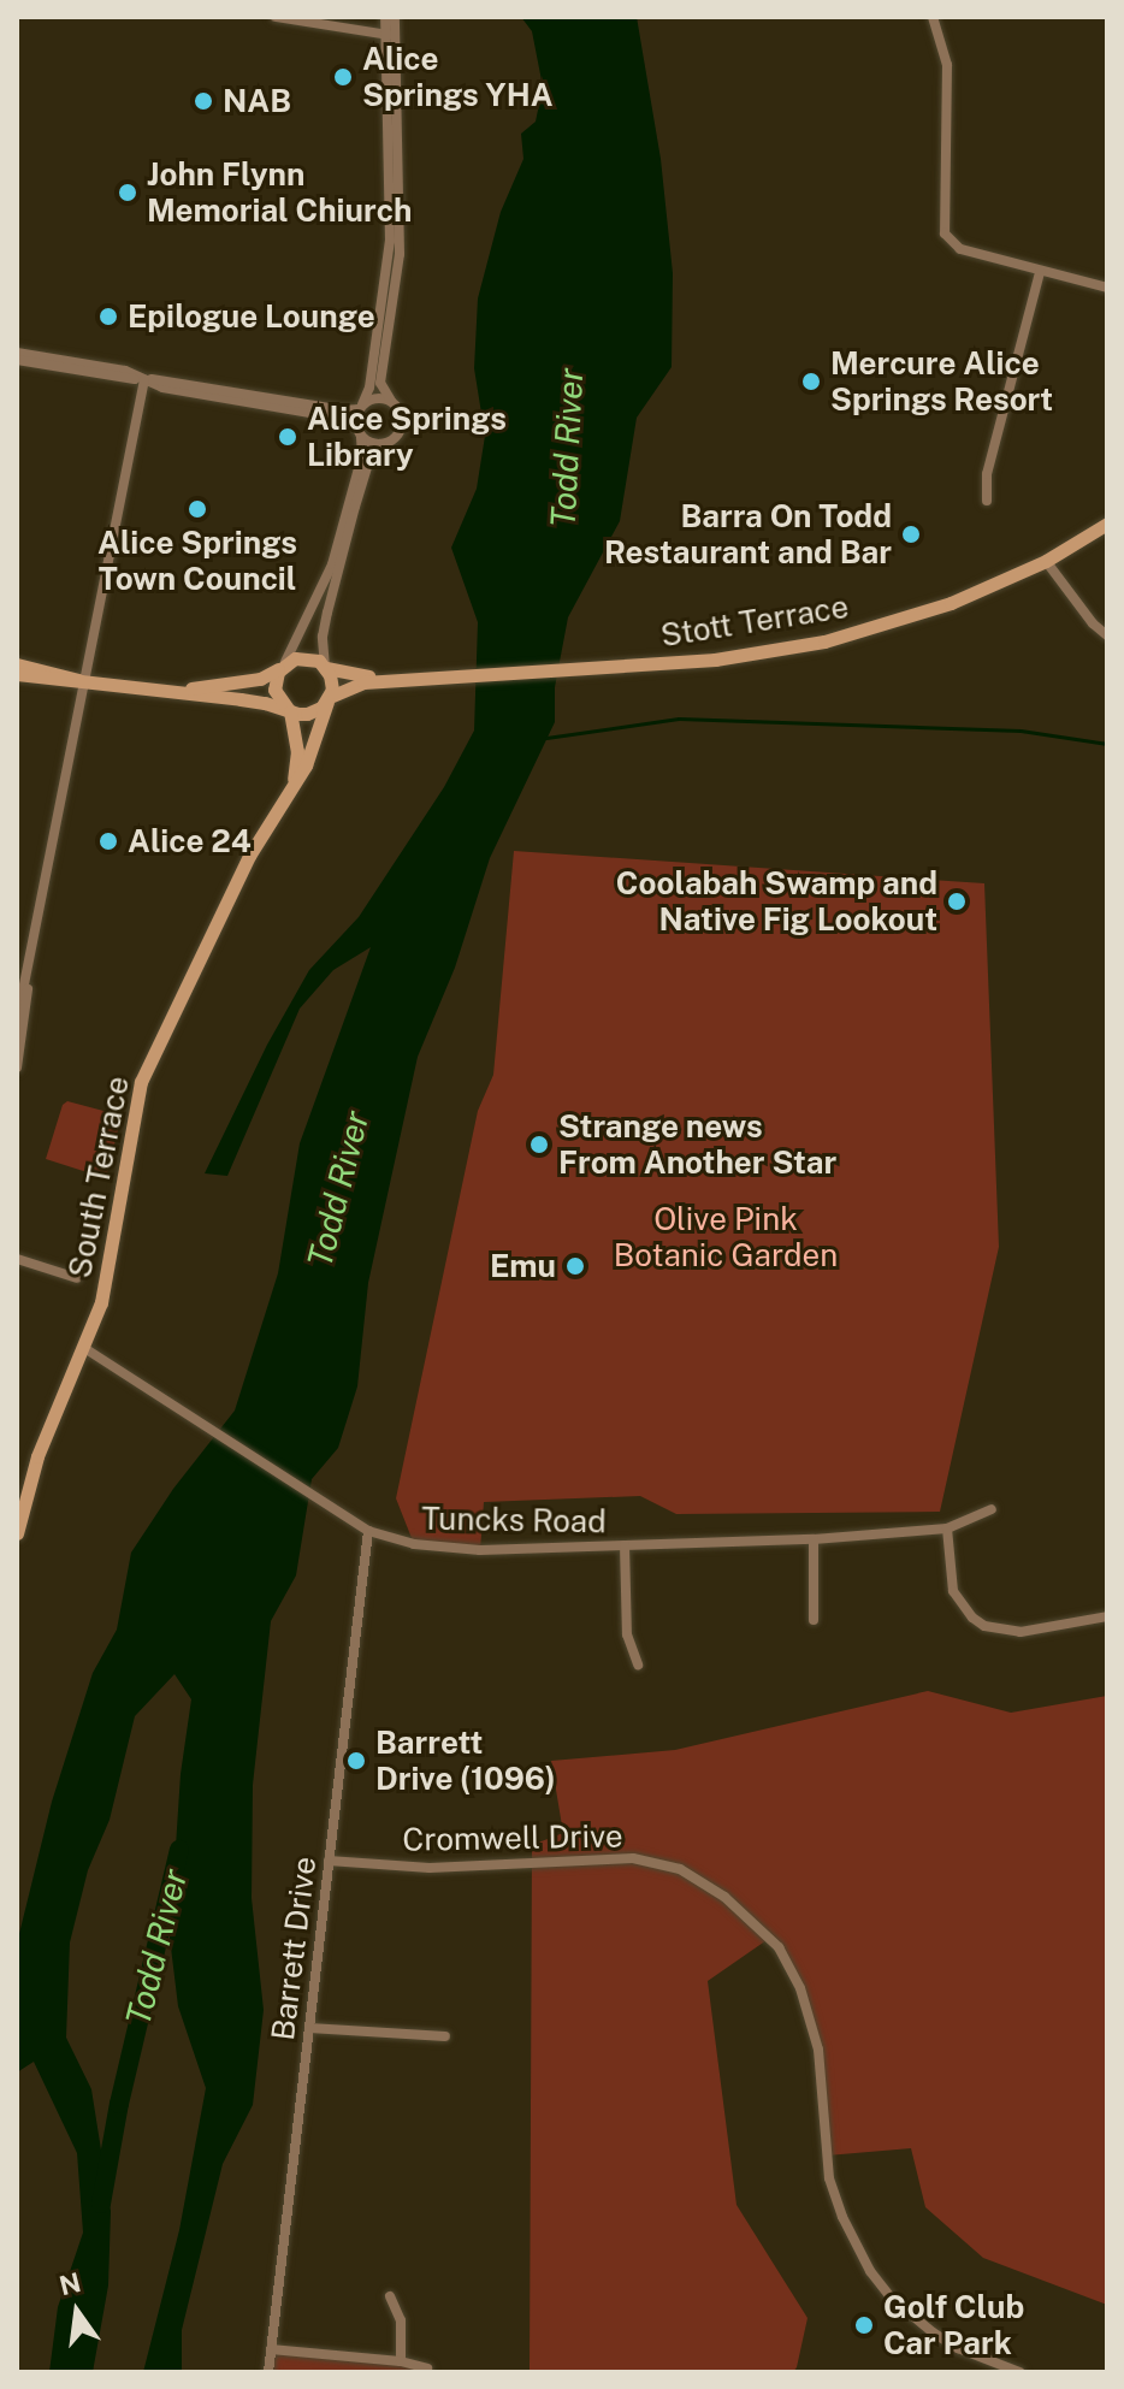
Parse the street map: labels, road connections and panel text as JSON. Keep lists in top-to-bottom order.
{
  "streets": {
    "main road": ["Stott Terrace", "South Terrace"],
    "street": ["Tuncks Road", "Cromwell Drive", "Barrett Drive"]
  },
  "crossings": [
    ["Stott Terrace", "South Terrace"],
    ["South Terrace", "Tuncks Road"],
    ["Tuncks Road", "Barrett Drive"],
    ["Cromwell Drive", "Barrett Drive"]
  ],
  "water": ["Todd River"],
  "parks": ["Olive Pink Botanic Garden"],
  "places": [
    "Alice Springs YHA",
    "NAB",
    "John Flynn Memorial Chiurch",
    "Epilogue Lounge",
    "Mercure Alice Springs Resort",
    "Alice Springs Library",
    "Alice Springs Town Council",
    "Barra On Todd Restaurant and Bar",
    "Alice 24",
    "Coolabah Swamp and Native Fig Lookout",
    "Strange news From Another Star",
    "Emu",
    "Barrett Drive (1096)",
    "Golf Club Car Park"
  ],
  "north": "top"
}
